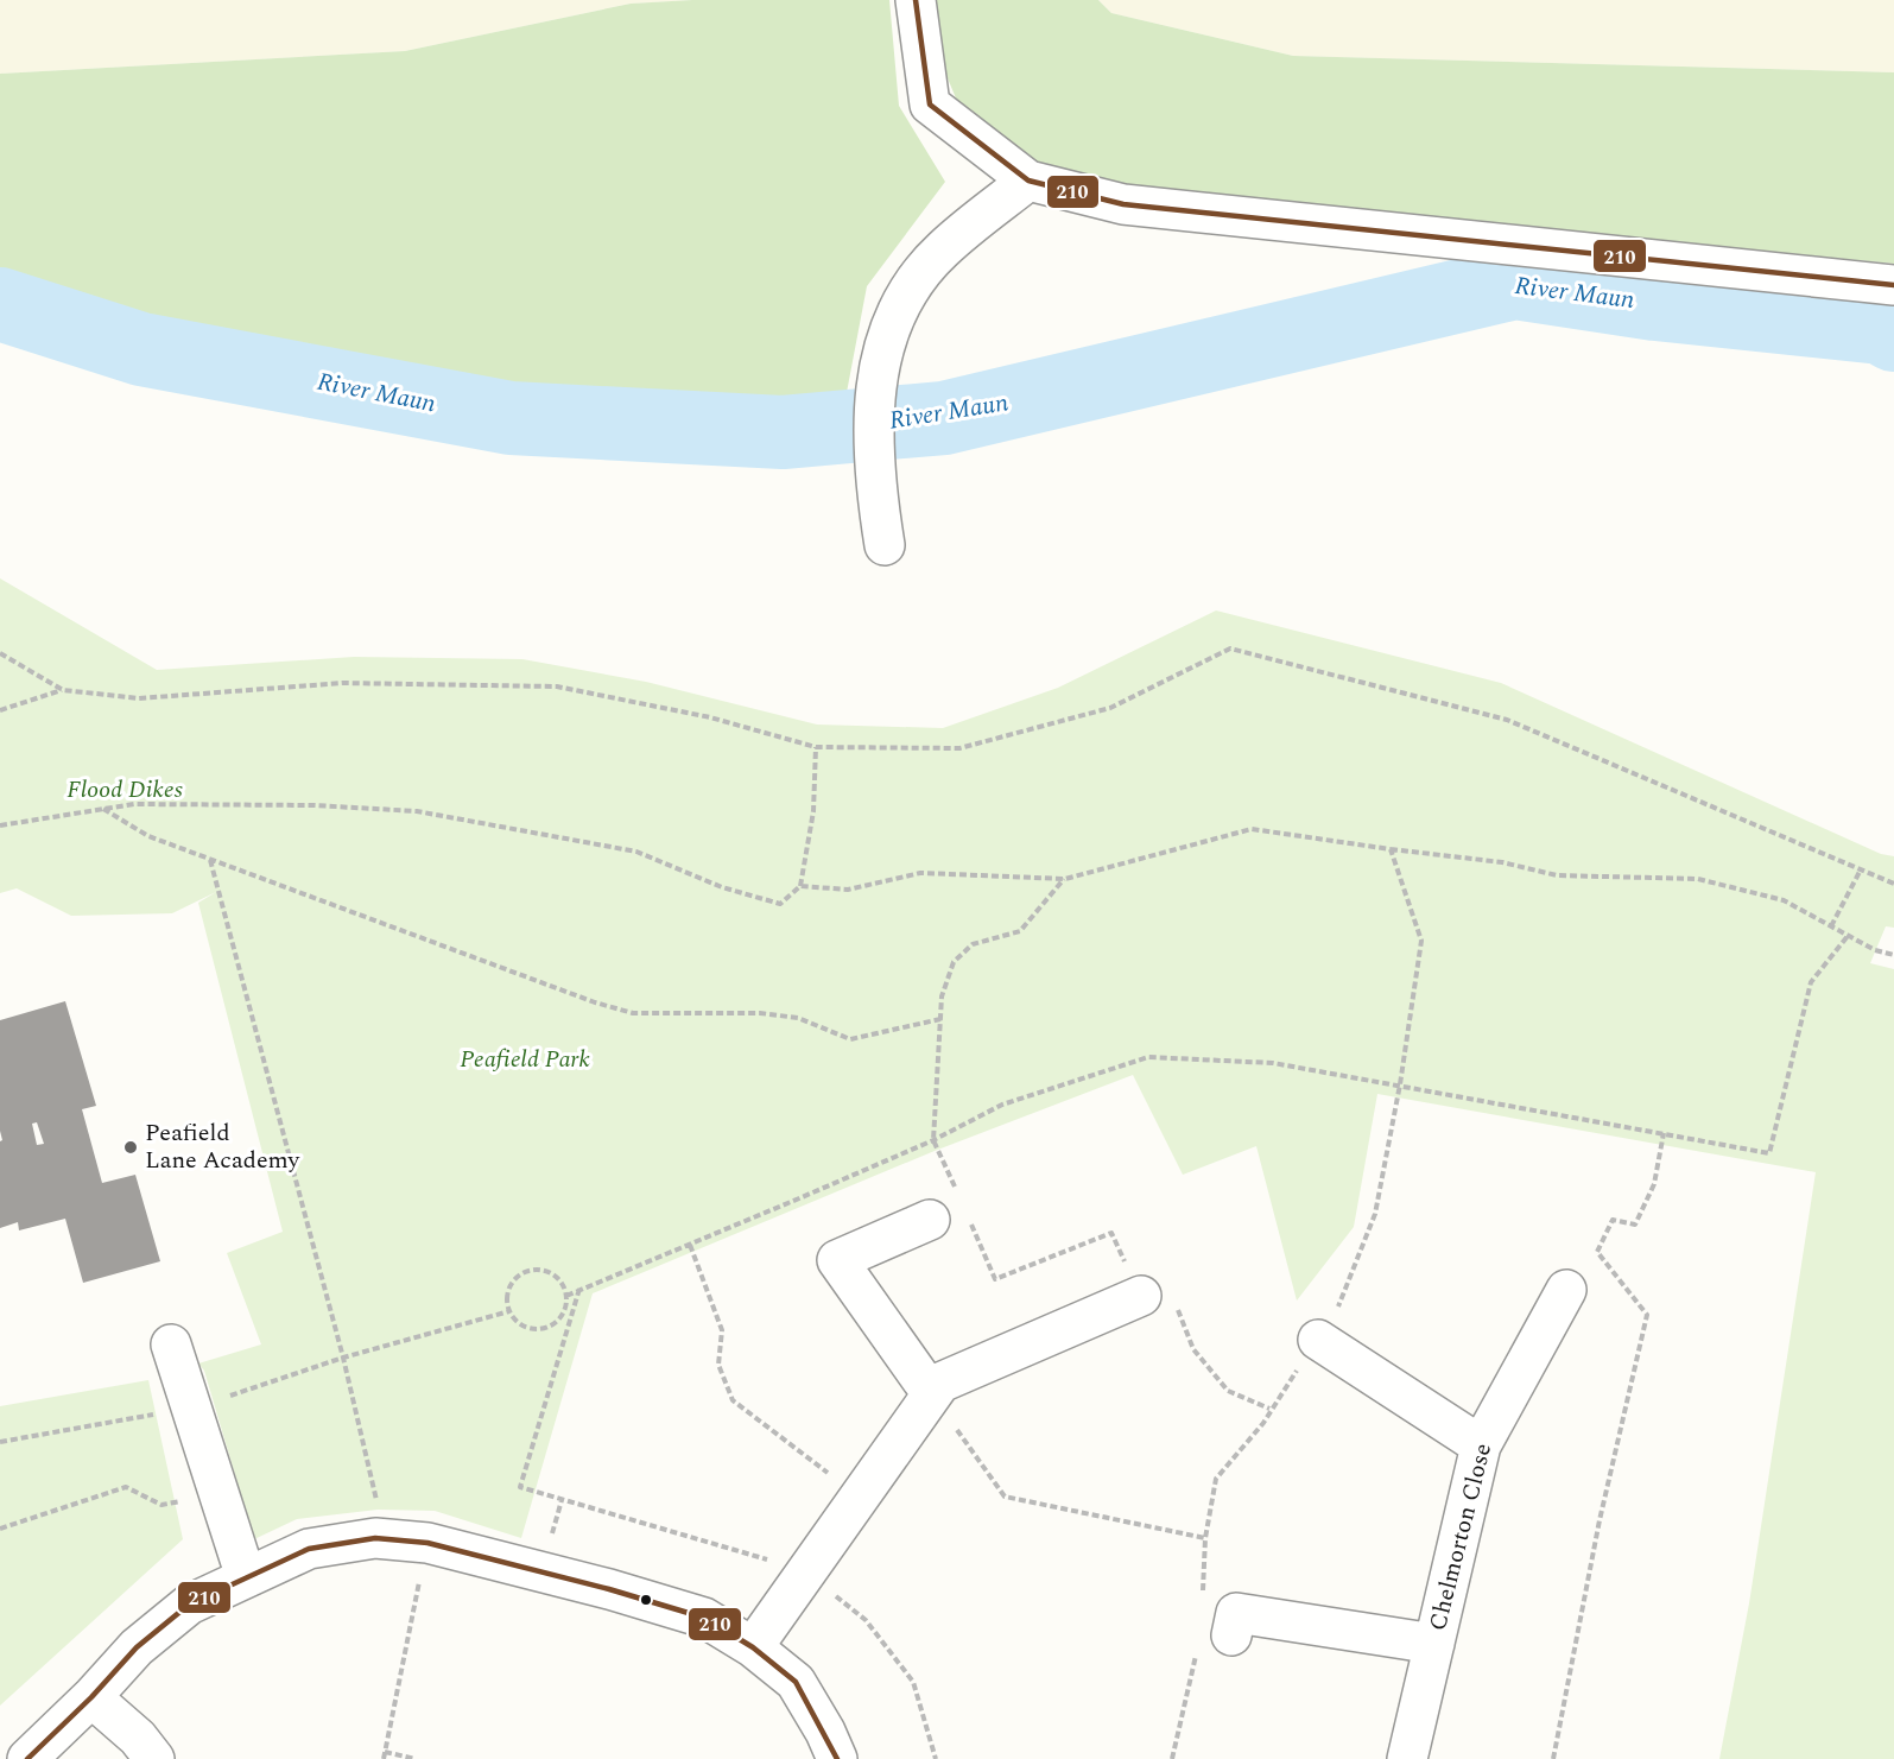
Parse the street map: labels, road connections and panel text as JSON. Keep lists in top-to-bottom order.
{
  "streets": {
    "street": ["Chelmorton Close"]
  },
  "water": ["River Maun"],
  "parks": ["Flood Dikes", "Peafield Park"],
  "places": ["Peafield Lane Academy"],
  "lines": ["transit line 210"]
}
